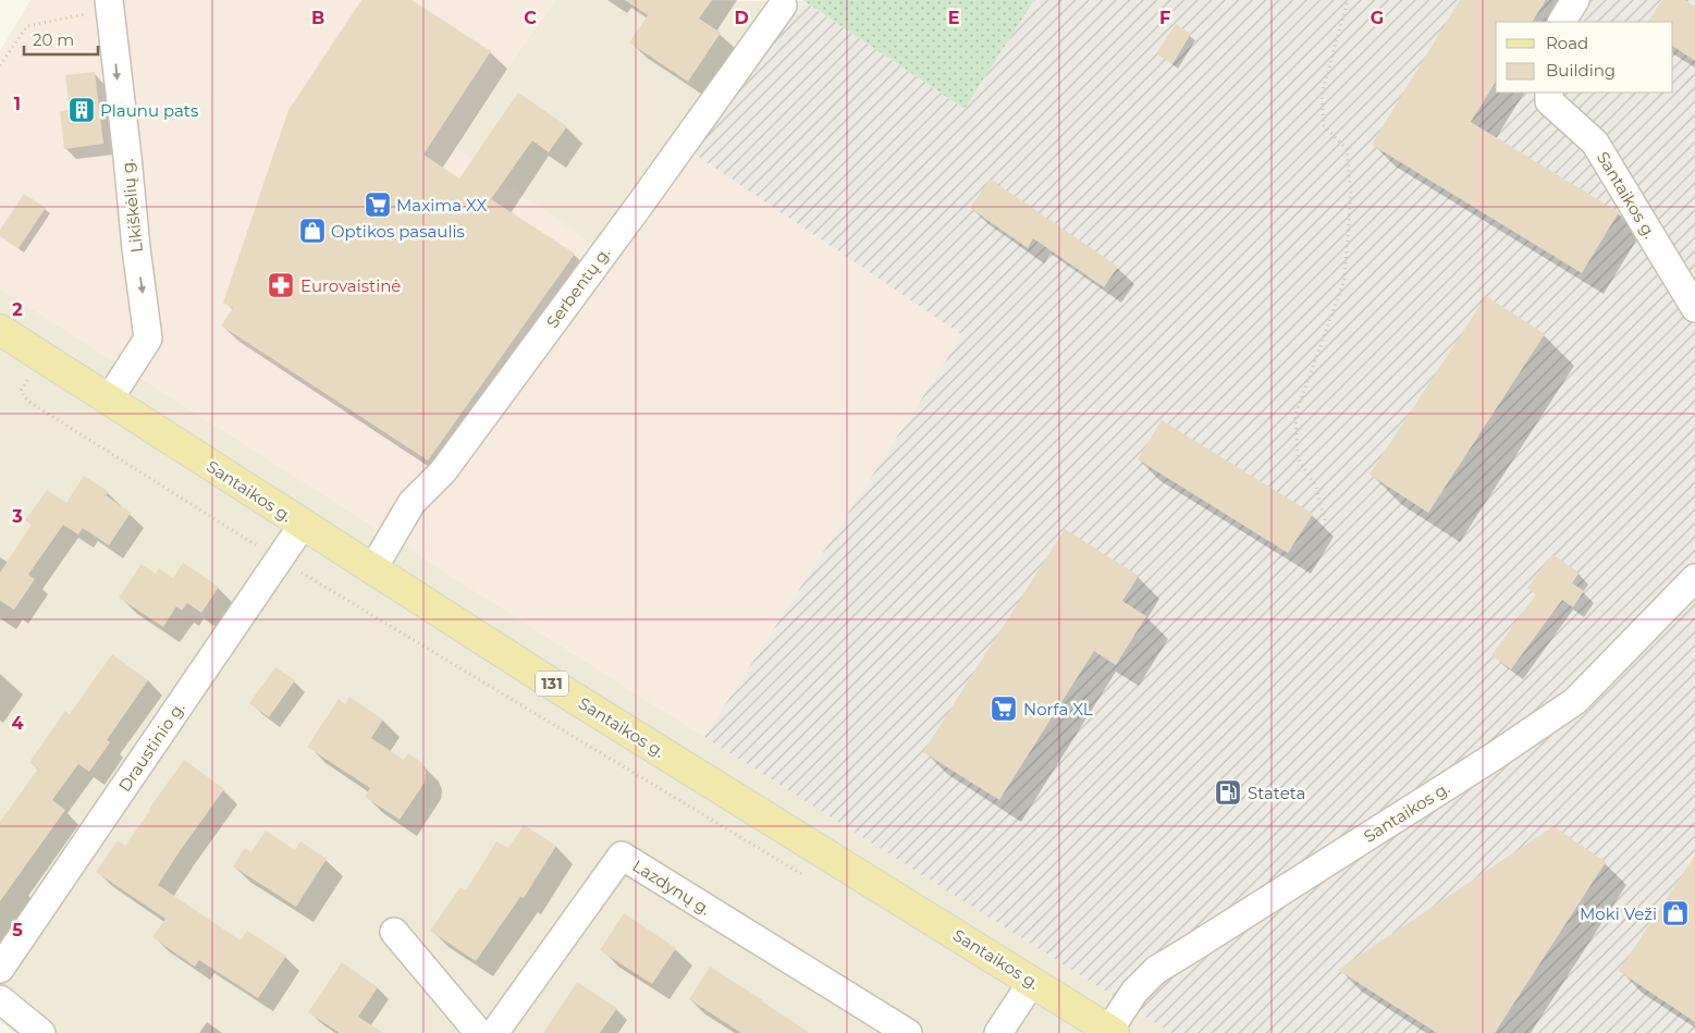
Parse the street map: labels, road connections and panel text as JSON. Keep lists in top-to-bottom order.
{
  "streets": {
    "main road": ["Santaikos g.", "131"],
    "street": [
      "Likiškėlių g.",
      "Serbentų g.",
      "Draustinio g.",
      "Lazdynų g."
    ]
  },
  "crossings": [
    ["Santaikos g.", "Likiškėlių g."],
    ["Santaikos g.", "Serbentų g."],
    ["Santaikos g.", "Draustinio g."]
  ],
  "one_way": ["Likiškėlių g."],
  "places": {
    "building": ["Plaunu pats"],
    "supermarket": ["Maxima XX", "Norfa XL"],
    "shop": ["Optikos pasaulis", "Moki Veži"],
    "pharmacy": ["Eurovaistinė"],
    "fuel station": ["Stateta"]
  },
  "legend": ["Road", "Building"],
  "scale_bar": "20 m",
  "grid": {
    "columns": [
      "B",
      "C",
      "D",
      "E",
      "F",
      "G"
    ],
    "rows": [
      "1",
      "2",
      "3",
      "4",
      "5"
    ]
  }
}
